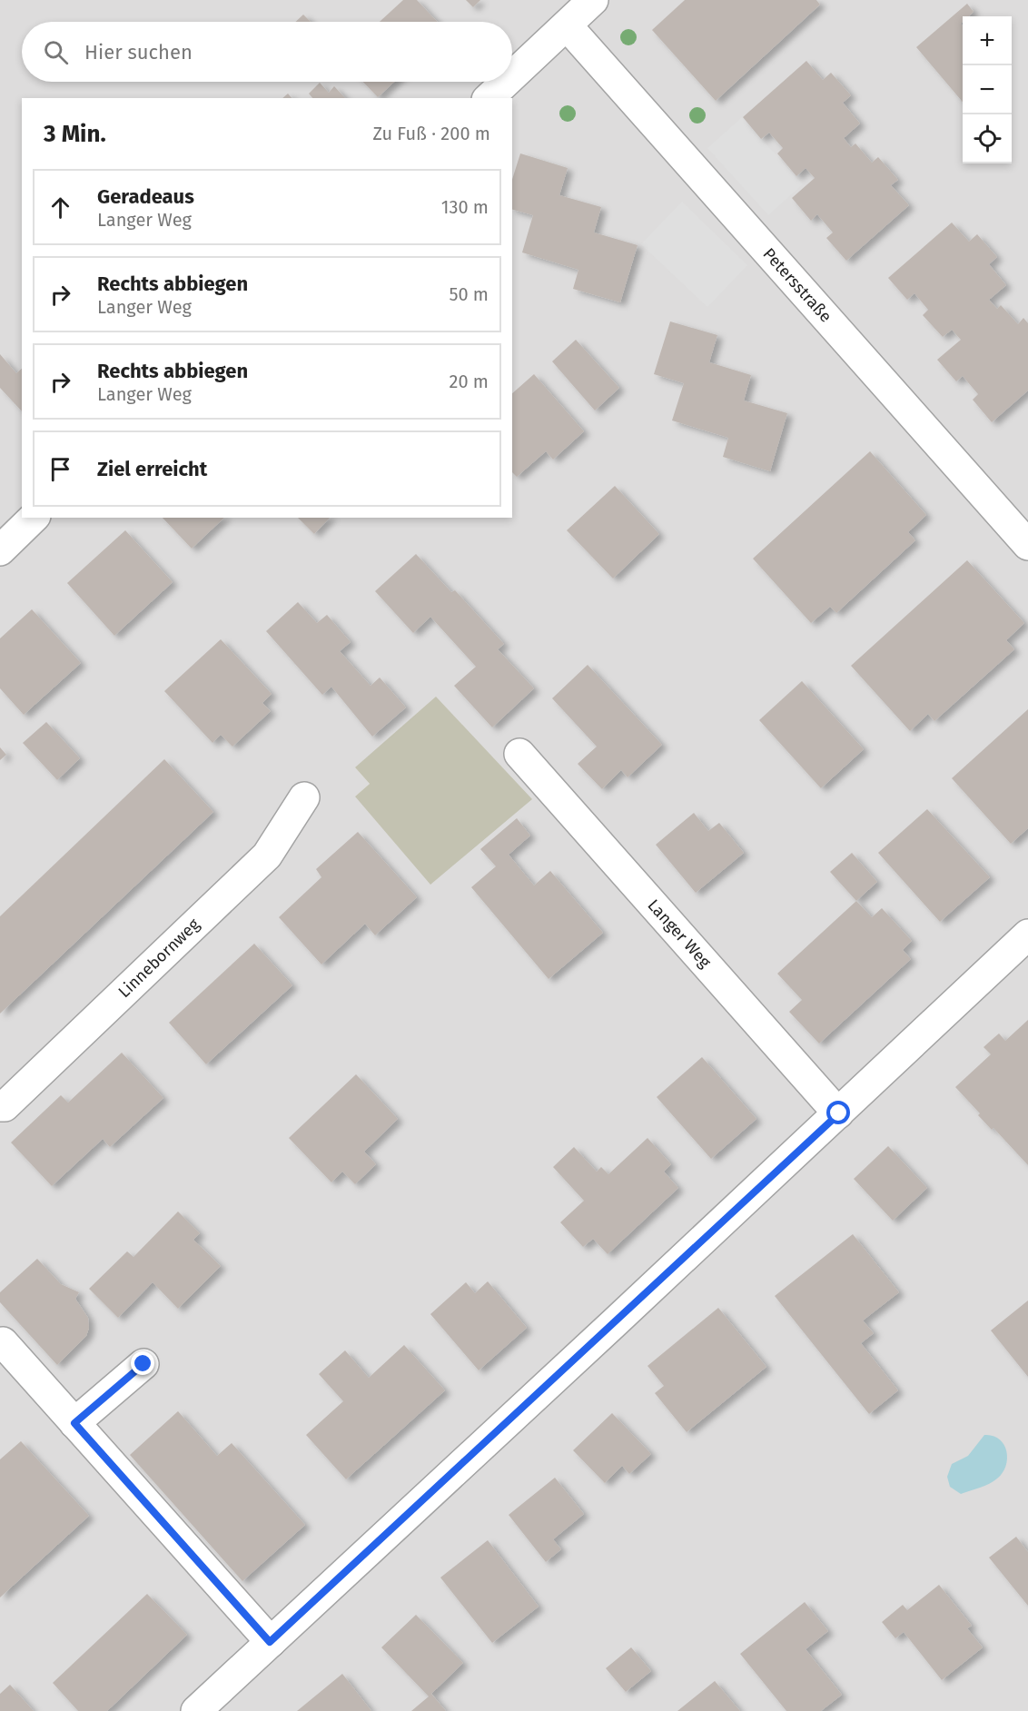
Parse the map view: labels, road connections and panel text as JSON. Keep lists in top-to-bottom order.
{
  "streets": {
    "street": ["Petersstraße", "Langer Weg", "Linnebornweg"]
  },
  "page": {
    "map_buttons": ["+", "−"],
    "search": "Hier suchen",
    "heading": ["3 Min.", "Zu Fuß · 200 m"],
    "list": [
      ["Geradeaus", "Langer Weg", "130 m"],
      ["Rechts abbiegen", "Langer Weg", "50 m"],
      ["Rechts abbiegen", "Langer Weg", "20 m"],
      "Ziel erreicht"
    ]
  }
}
